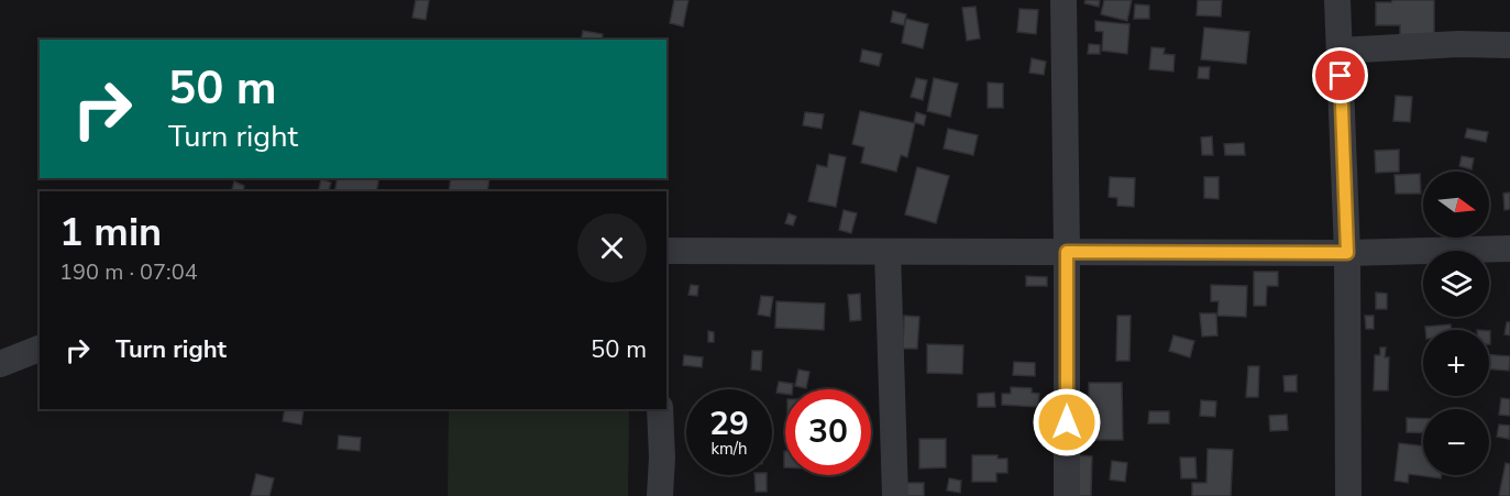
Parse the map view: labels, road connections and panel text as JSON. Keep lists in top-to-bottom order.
{
  "north": "right",
  "page": {
    "turn": ["50 m", "Turn right"],
    "map_buttons": ["+", "−"],
    "heading": ["1 min", "190 m · 07:04"],
    "list": [
      {
        "name": "Turn right",
        "value": "50 m"
      }
    ],
    "speed": "29 km/h",
    "limit": "30"
  }
}
